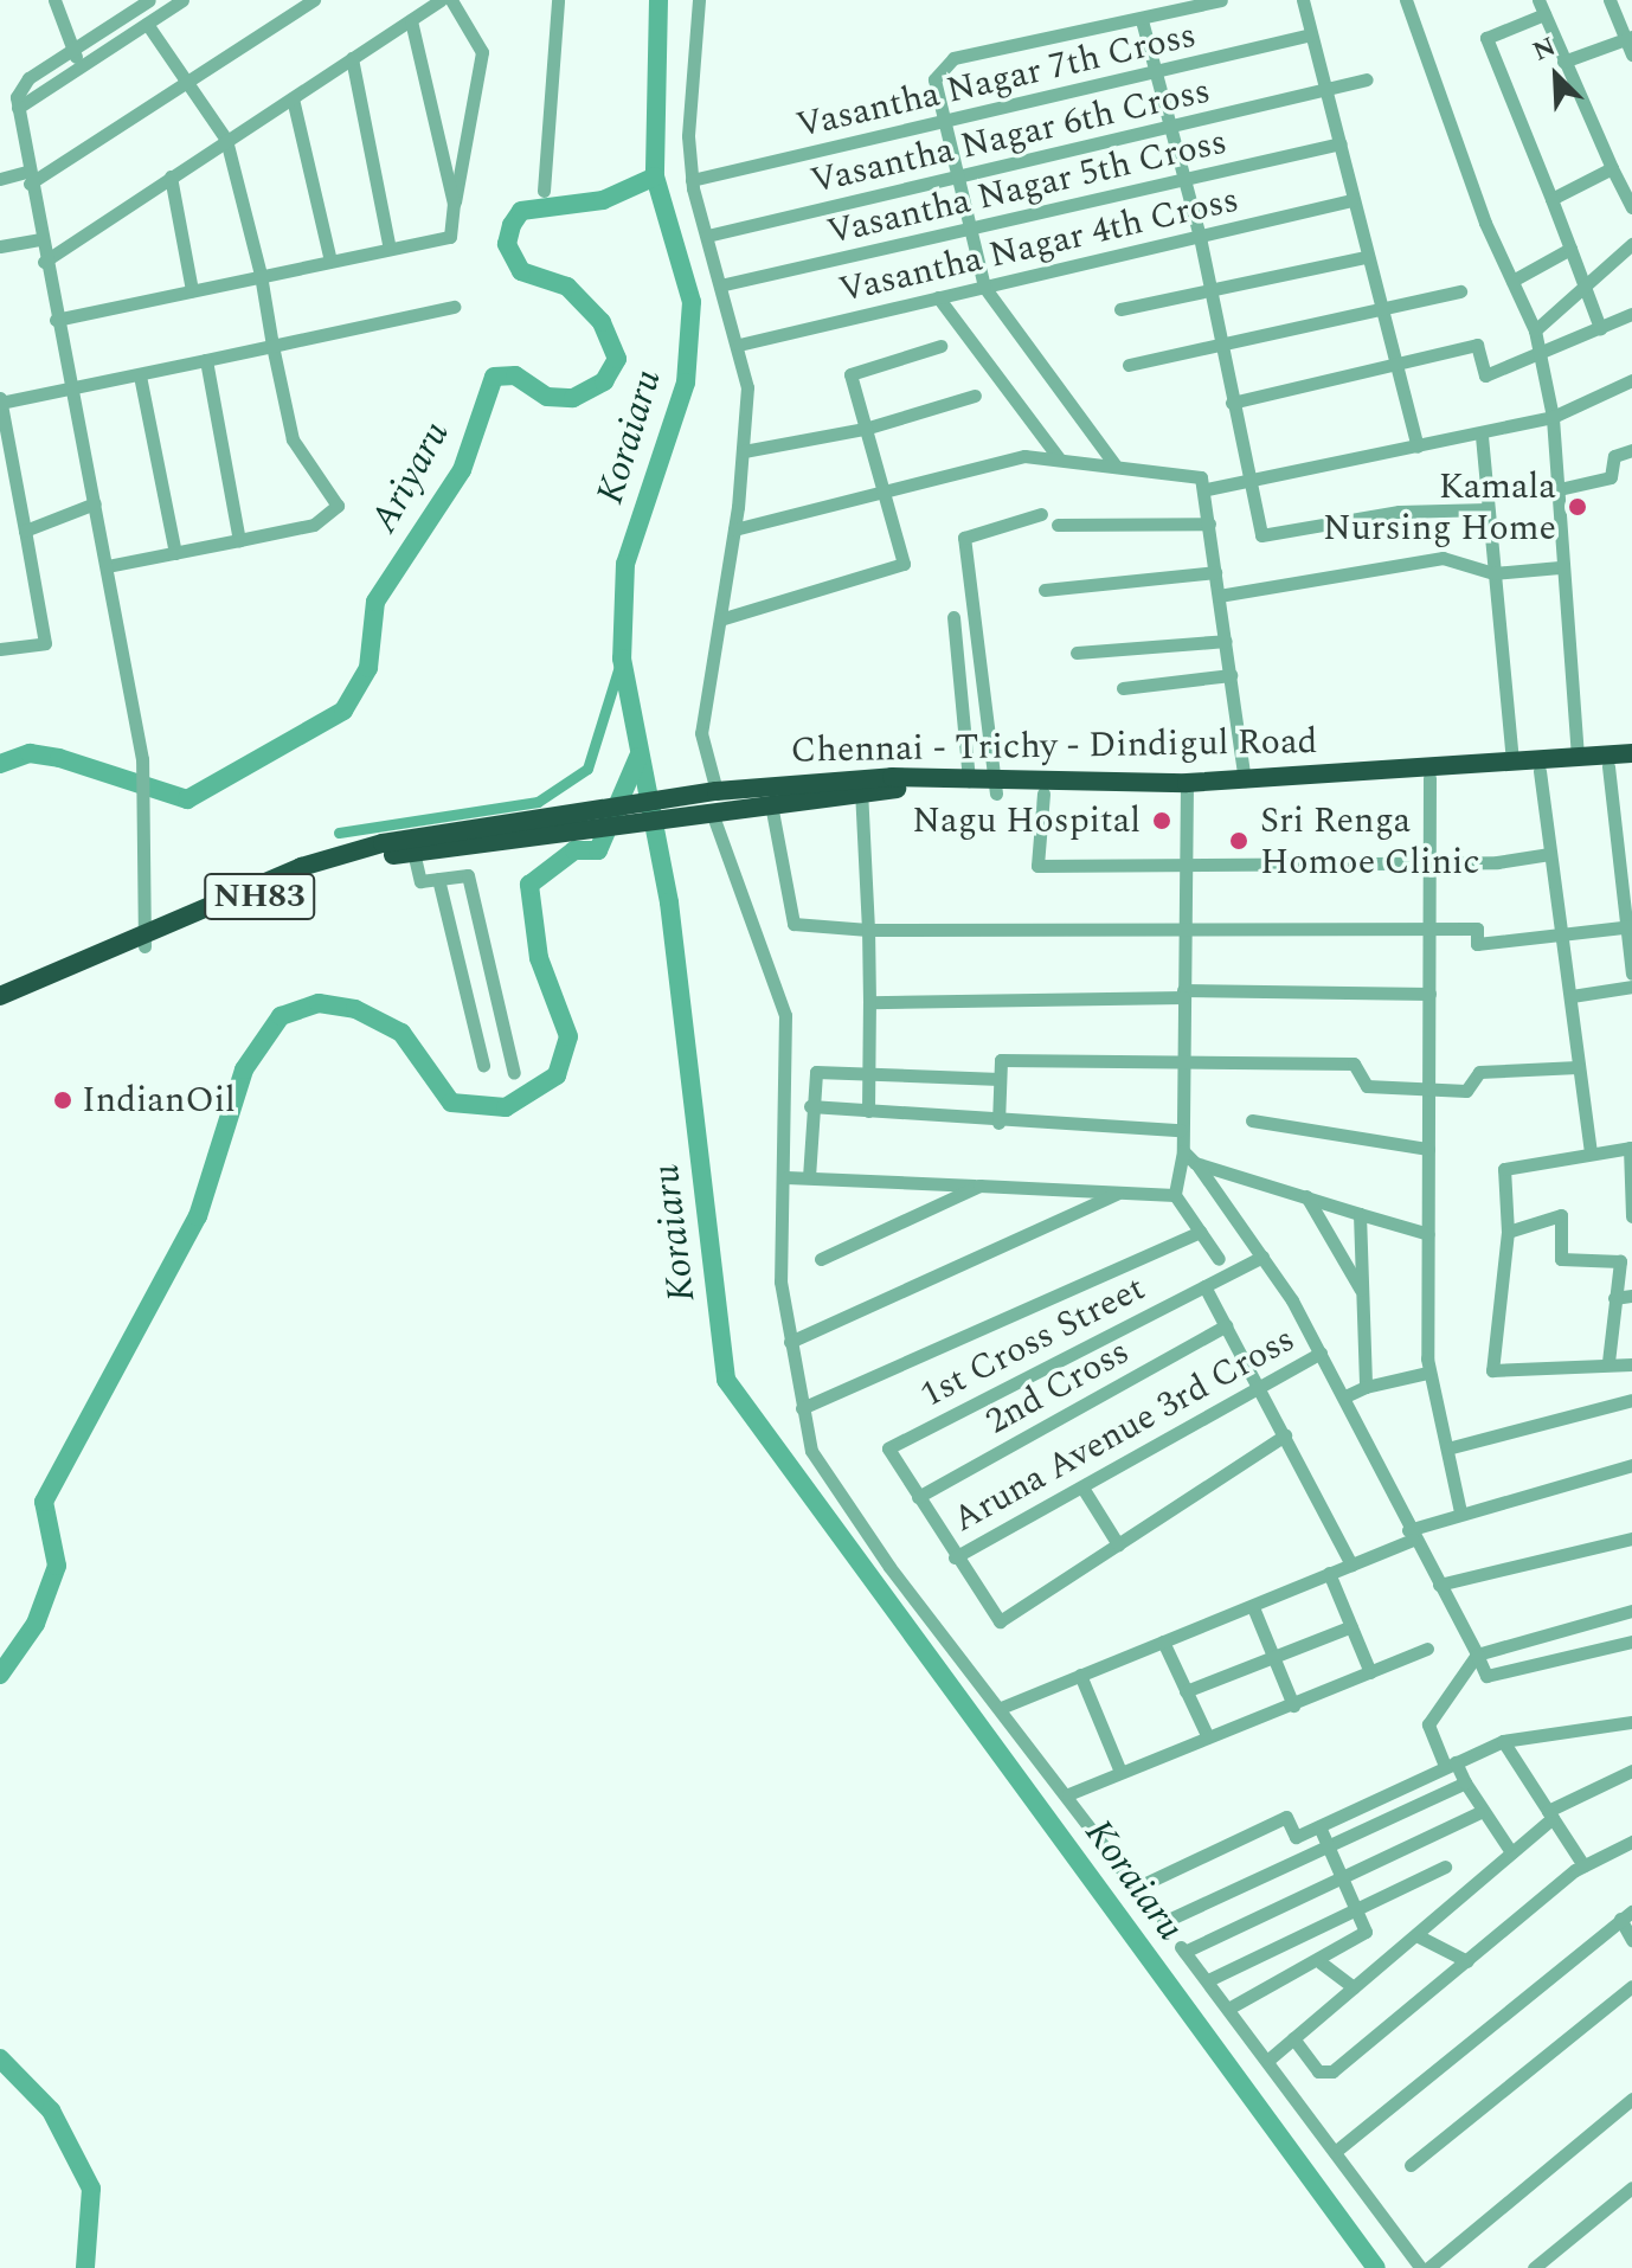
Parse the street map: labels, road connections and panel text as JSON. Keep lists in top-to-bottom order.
{
  "streets": {
    "highway": ["Chennai - Trichy - Dindigul Road", "NH83"],
    "street": [
      "Vasantha Nagar 7th Cross",
      "Vasantha Nagar 6th Cross",
      "Vasantha Nagar 5th Cross",
      "Vasantha Nagar 4th Cross",
      "1st Cross Street",
      "2nd Cross",
      "Aruna Avenue 3rd Cross"
    ]
  },
  "crossings": [
    ["1st Cross Street", "2nd Cross"]
  ],
  "water": ["Koraiaru", "Ariyaru"],
  "places": [
    "Kamala Nursing Home",
    "Nagu Hospital",
    "Sri Renga Homoe Clinic",
    "IndianOil"
  ],
  "north": "top left"
}
